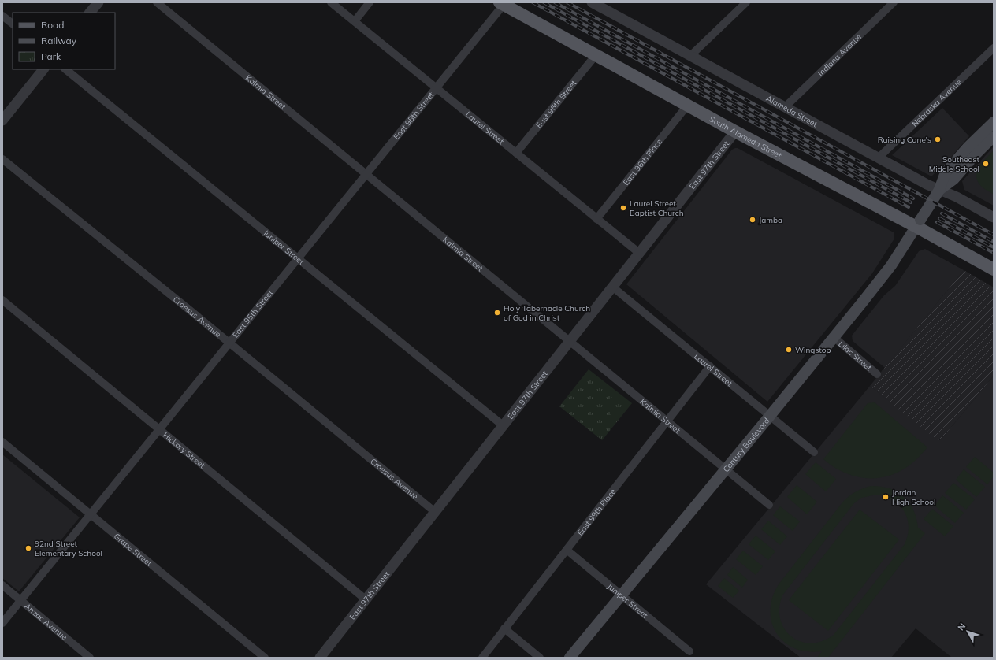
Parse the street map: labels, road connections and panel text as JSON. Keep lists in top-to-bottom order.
{
  "streets": {
    "main road": ["South Alameda Street", "Century Boulevard"],
    "street": [
      "Indiana Avenue",
      "Kalmia Street",
      "Nebraska Avenue",
      "East 96th Street",
      "Alameda Street",
      "East 95th Street",
      "Laurel Street",
      "East 96th Place",
      "East 97th Street",
      "Juniper Street",
      "Croesus Avenue",
      "Lilac Street",
      "Hickory Street",
      "East 99th Place",
      "Grape Street",
      "Anzac Avenue"
    ]
  },
  "crossings": [
    ["Indiana Avenue", "Alameda Street"],
    ["Kalmia Street", "East 95th Street"],
    ["Kalmia Street", "East 97th Street"],
    ["Kalmia Street", "Century Boulevard"],
    ["Kalmia Street", "East 99th Place"],
    ["Nebraska Avenue", "Alameda Street"],
    ["East 96th Street", "Laurel Street"],
    ["East 96th Street", "South Alameda Street"],
    ["Alameda Street", "Century Boulevard"],
    ["East 95th Street", "Laurel Street"],
    ["East 95th Street", "South Alameda Street"],
    ["East 95th Street", "Juniper Street"],
    ["East 95th Street", "Croesus Avenue"],
    ["East 95th Street", "Hickory Street"],
    ["East 95th Street", "Grape Street"],
    ["East 95th Street", "Anzac Avenue"],
    ["Laurel Street", "East 96th Place"],
    ["Laurel Street", "East 97th Street"],
    ["Laurel Street", "Century Boulevard"],
    ["Laurel Street", "East 99th Place"],
    ["South Alameda Street", "East 96th Place"],
    ["South Alameda Street", "East 97th Street"],
    ["South Alameda Street", "Century Boulevard"],
    ["East 97th Street", "Juniper Street"],
    ["East 97th Street", "Croesus Avenue"],
    ["East 97th Street", "Hickory Street"],
    ["Juniper Street", "Century Boulevard"],
    ["Juniper Street", "East 99th Place"],
    ["Lilac Street", "Century Boulevard"]
  ],
  "places": [
    "Raising Cane's",
    "Southeast Middle School",
    "Laurel Street Baptist Church",
    "Jamba",
    "Holy Tabernacle Church of God in Christ",
    "Wingstop",
    "Jordan High School",
    "92nd Street Elementary School"
  ],
  "legend": ["Road", "Railway", "Park"],
  "north": "top left"
}
